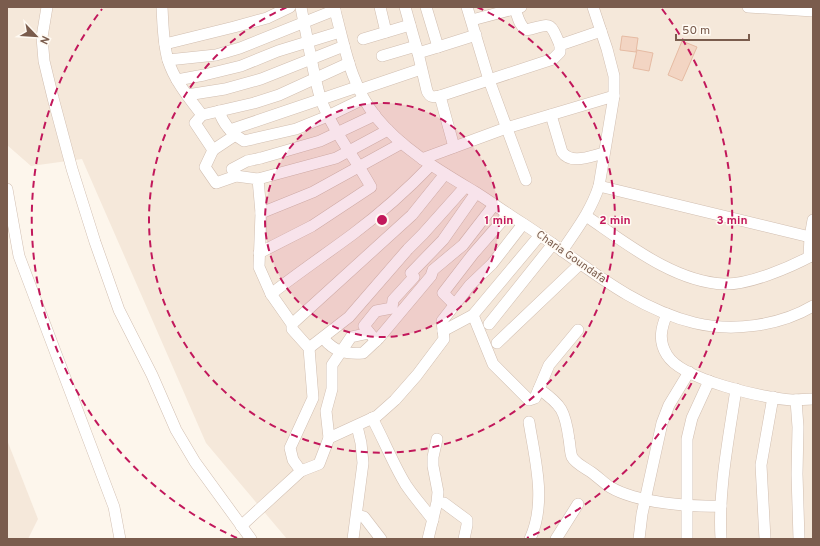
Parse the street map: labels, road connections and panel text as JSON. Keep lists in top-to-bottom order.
{
  "streets": {
    "street": ["Charia Goundafa"]
  },
  "scale_bar": "50 m",
  "north": "bottom right",
  "rings": ["1 min", "2 min", "3 min"]
}
